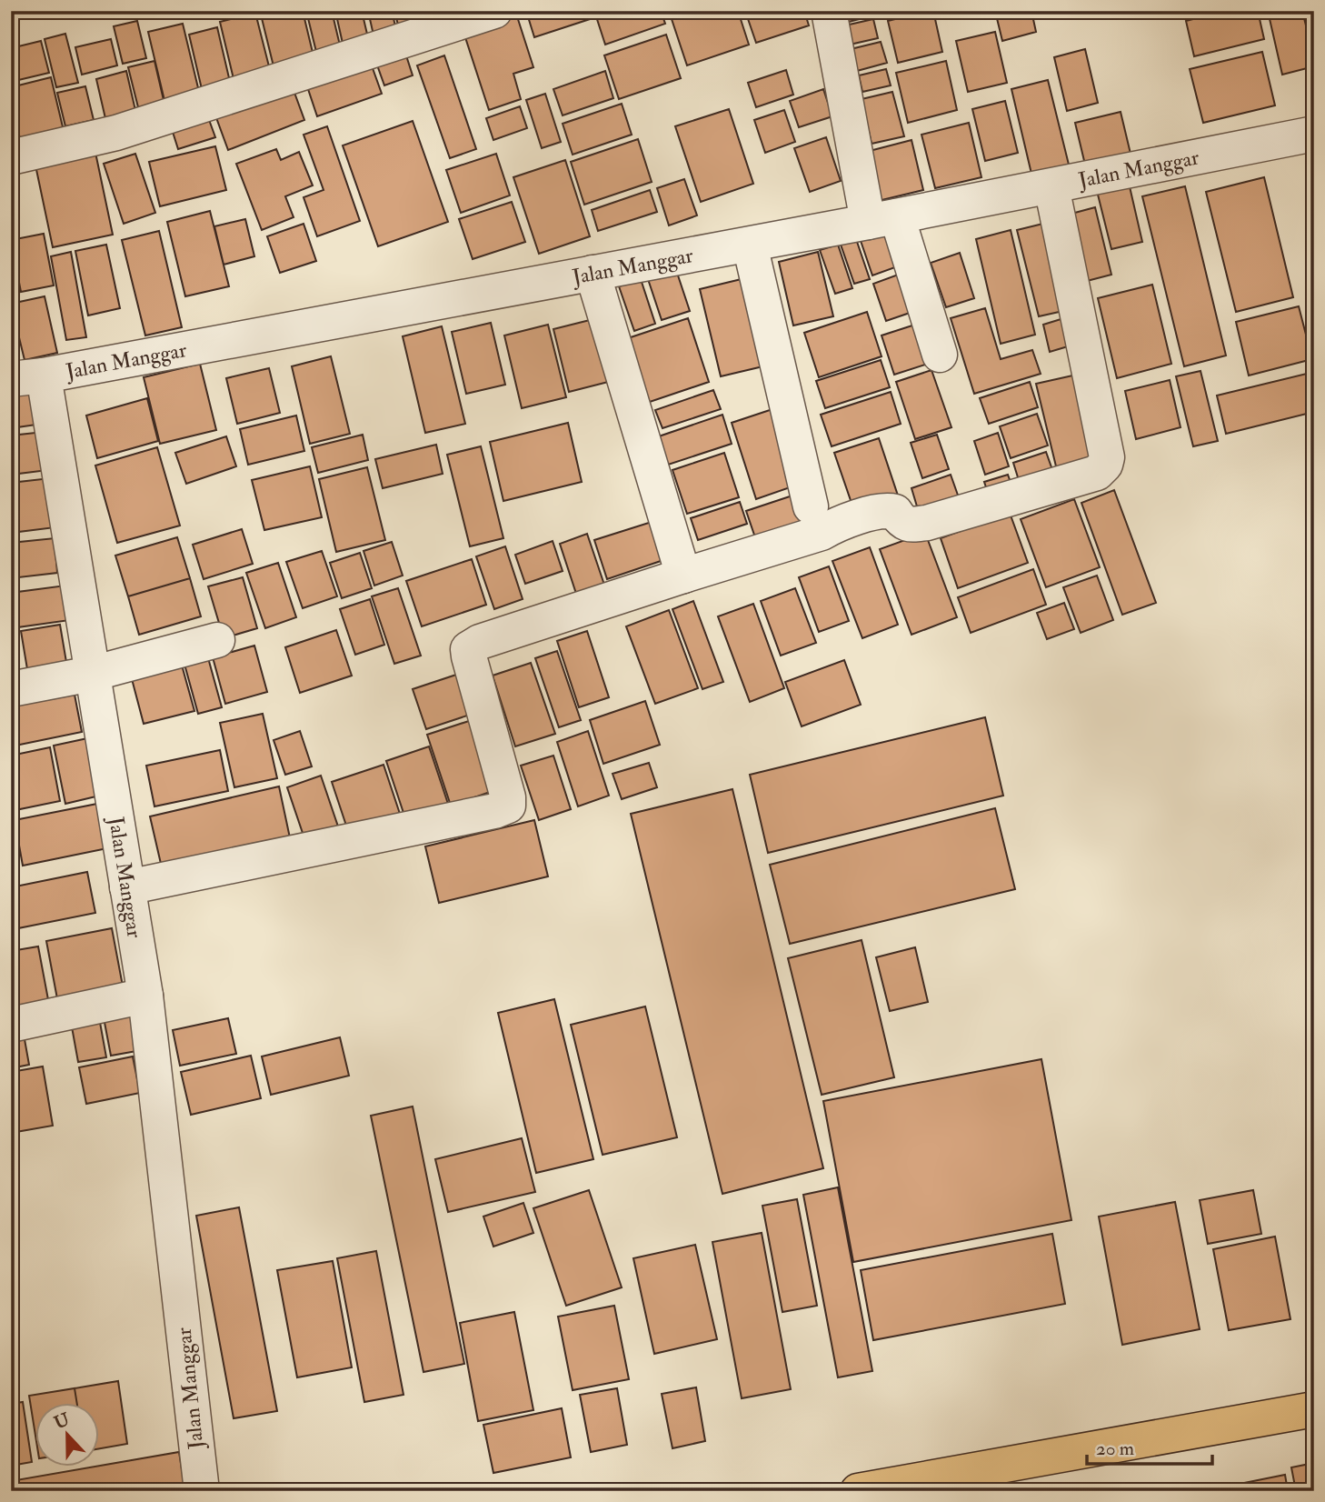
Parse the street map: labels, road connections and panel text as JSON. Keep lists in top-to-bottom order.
{
  "streets": {
    "street": ["Jalan Manggar"]
  },
  "scale_bar": "20 m",
  "north": "top"
}
